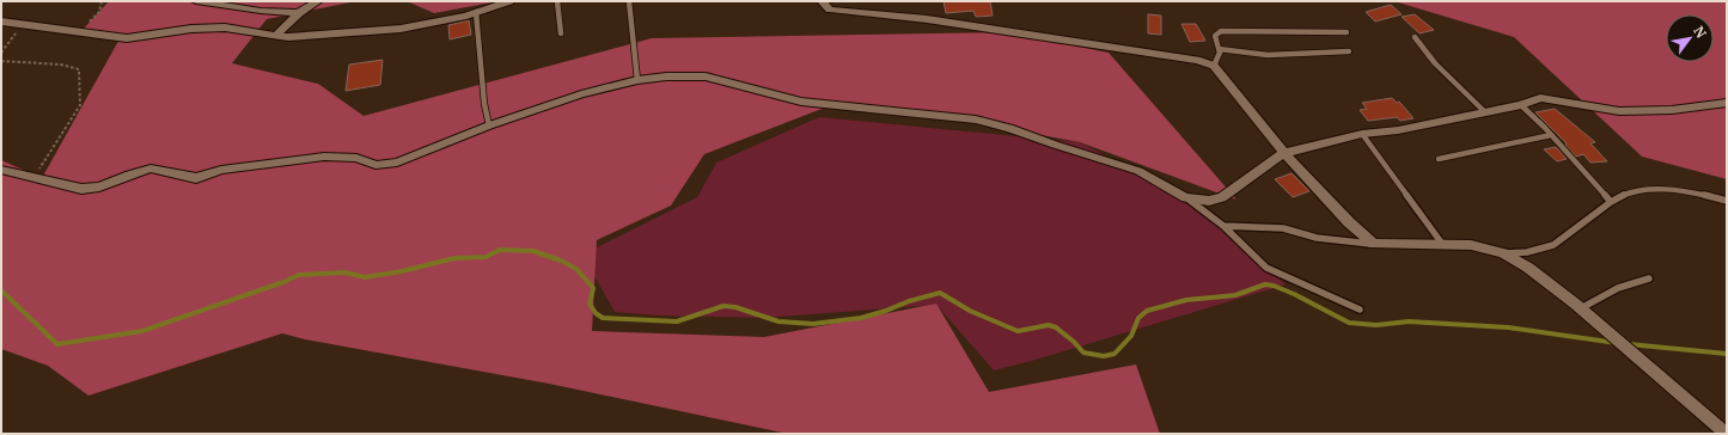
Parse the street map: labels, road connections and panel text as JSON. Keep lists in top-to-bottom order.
{
  "north": "top right"
}
